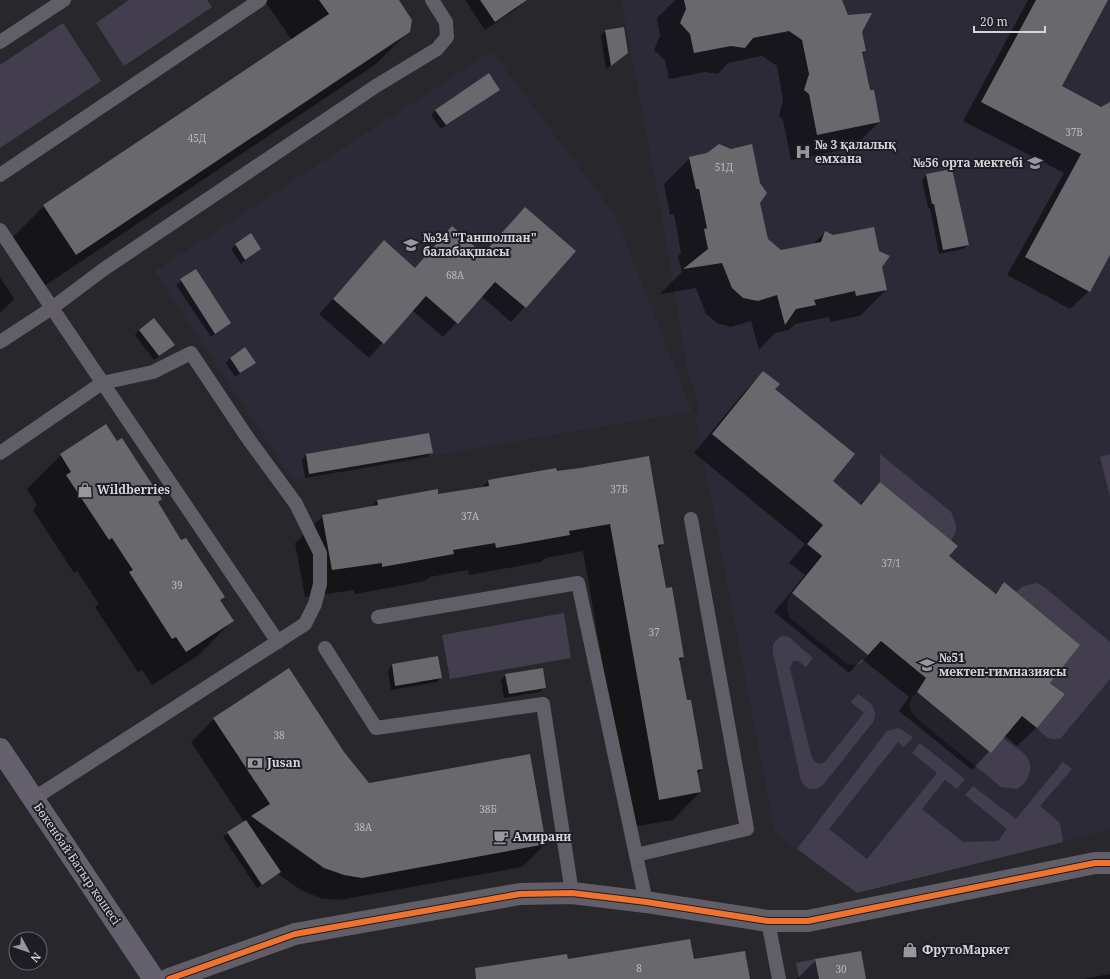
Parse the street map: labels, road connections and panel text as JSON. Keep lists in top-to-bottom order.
{
  "streets": {
    "main road": ["Бөкенбай Батыр көшесі"]
  },
  "places": {
    "hospital": ["№ 3 қалалық емхана"],
    "school or university": ["№56 орта мектебі", "№34 \"Таншолпан\" балабақшасы", "№51 мектеп-гимназиясы"],
    "shop": ["Wildberries", "ФрутоМаркет"],
    "bank": ["Jusan"],
    "cafe": ["Амирани"]
  },
  "house_numbers": [
    "37В",
    "45Д",
    "51Д",
    "68А",
    "37Б",
    "37А",
    "37/1",
    "39",
    "37",
    "38",
    "38Б",
    "38А",
    "8",
    "30"
  ],
  "scale_bar": "20 m",
  "north": "bottom right"
}
